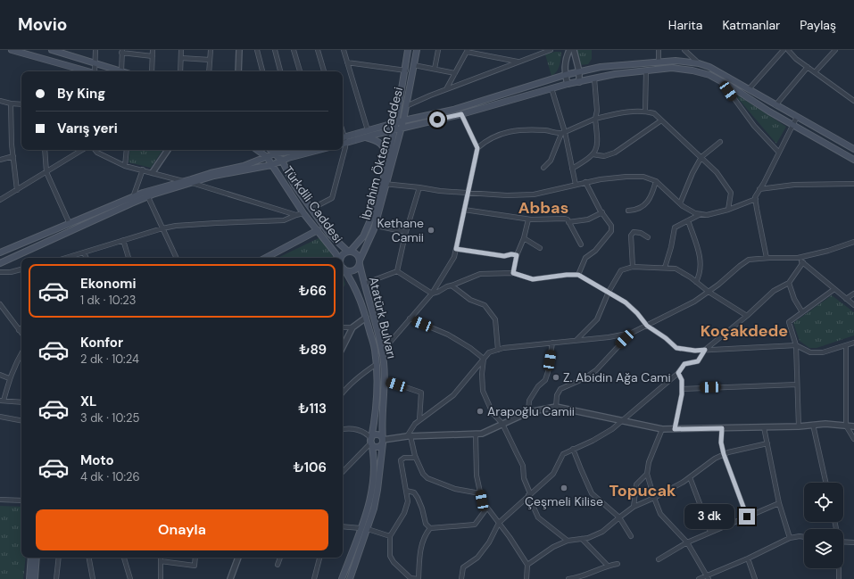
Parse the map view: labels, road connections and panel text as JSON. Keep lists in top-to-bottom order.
{
  "streets": {
    "main road": ["İbrahim Öktem Caddesi", "Türkdili Caddesi", "Atatürk Bulvarı"]
  },
  "crossings": [
    ["İbrahim Öktem Caddesi", "Türkdili Caddesi"],
    ["İbrahim Öktem Caddesi", "Atatürk Bulvarı"]
  ],
  "districts": ["Abbas", "Koçakdede", "Topucak"],
  "places": [
    "Kethane Camii",
    "Z. Abidin Ağa Cami",
    "Arapoğlu Camii",
    "Çeşmeli Kilise"
  ],
  "page": {
    "header": "Movio",
    "nav": ["Harita", "Katmanlar", "Paylaş"],
    "banner": ["By King", "Varış yeri"],
    "list": [
      {
        "name": "Ekonomi",
        "note": "1 dk · 10:23",
        "value": "₺66"
      },
      {
        "name": "Konfor",
        "note": "2 dk · 10:24",
        "value": "₺89"
      },
      {
        "name": "XL",
        "note": "3 dk · 10:25",
        "value": "₺113"
      },
      {
        "name": "Moto",
        "note": "4 dk · 10:26",
        "value": "₺106"
      }
    ],
    "buttons": "Onayla",
    "bubble": "3 dk"
  }
}
